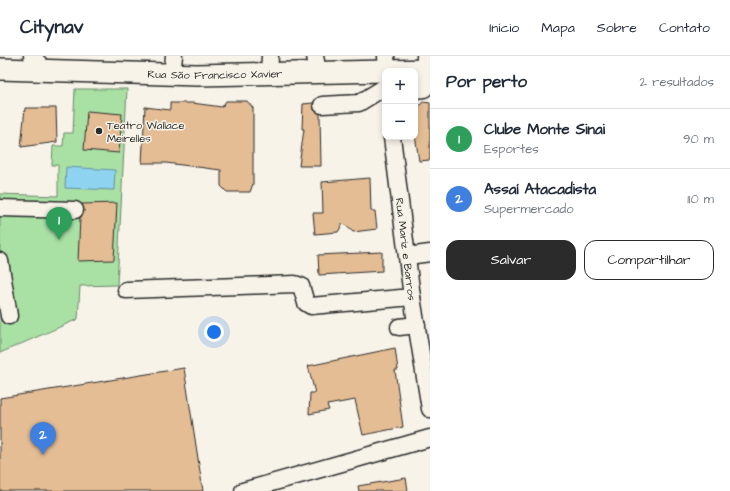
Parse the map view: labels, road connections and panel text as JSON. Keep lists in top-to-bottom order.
{
  "streets": {
    "main road": ["Rua São Francisco Xavier"],
    "street": ["Rua Mariz e Barros"]
  },
  "places": ["Teatro Wallace Meirelles"],
  "page": {
    "header": "Citynav",
    "nav": [
      "Início",
      "Mapa",
      "Sobre",
      "Contato"
    ],
    "heading": ["Por perto", "2 resultados"],
    "map_buttons": ["+", "−"],
    "list": [
      {
        "mark": "1",
        "name": "Clube Monte Sinai",
        "note": "Esportes",
        "value": "90 m"
      },
      {
        "mark": "2",
        "name": "Assaí Atacadista",
        "note": "Supermercado",
        "value": "110 m"
      }
    ],
    "pins": ["1", "2"],
    "buttons": ["Salvar", "Compartilhar"]
  }
}
